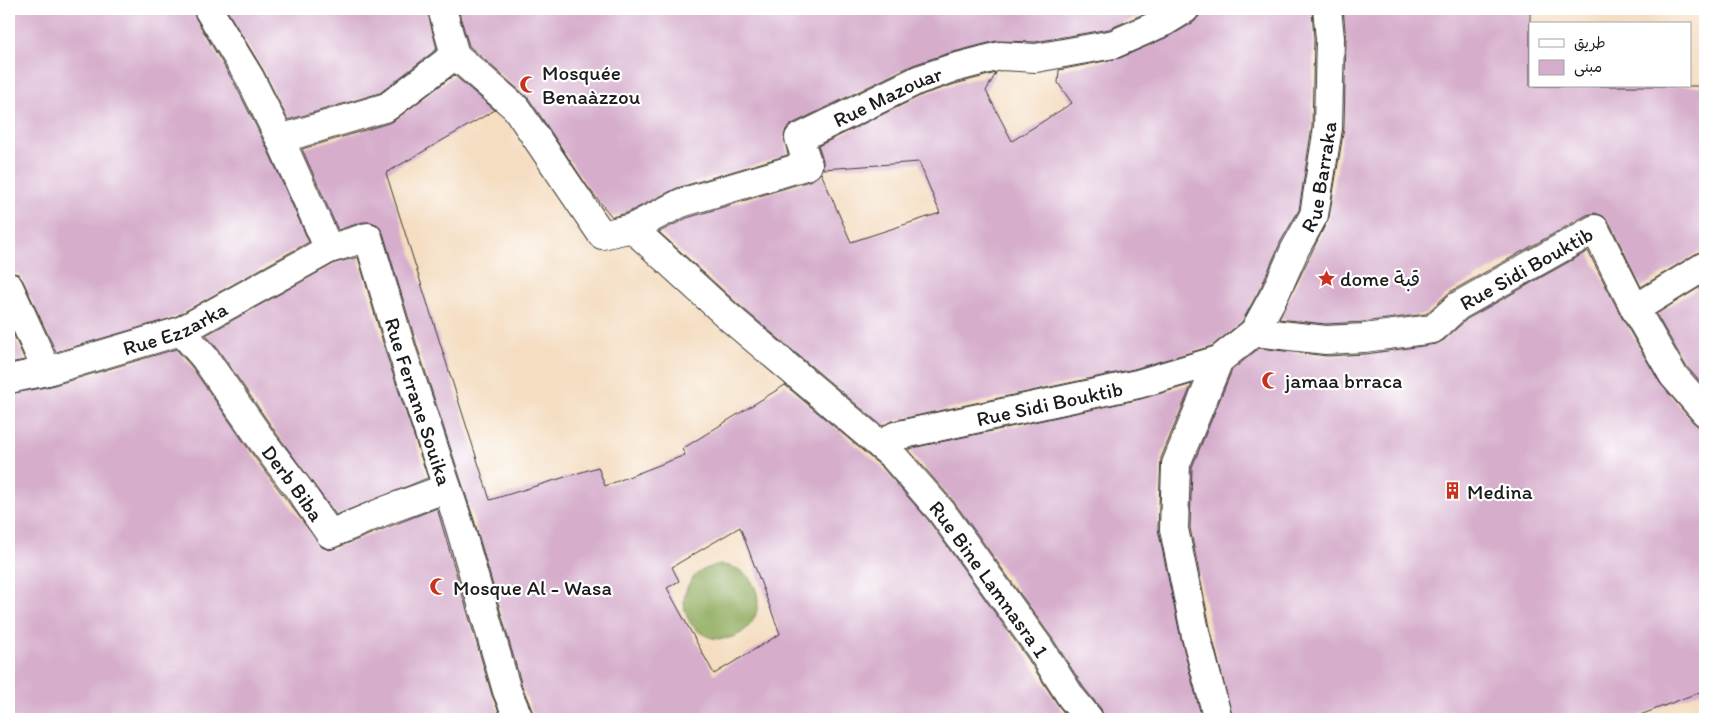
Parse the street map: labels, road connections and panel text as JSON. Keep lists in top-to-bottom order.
{
  "streets": {
    "street": [
      "Rue Mazouar",
      "Rue Barraka",
      "Rue Sidi Bouktib",
      "Rue Ezzarka",
      "Rue Ferrane Souika",
      "Derb Biba",
      "Rue Bine Lamnasra 1"
    ]
  },
  "crossings": [
    ["Rue Mazouar", "Rue Bine Lamnasra 1"],
    ["Rue Barraka", "Rue Sidi Bouktib"],
    ["Rue Sidi Bouktib", "Rue Bine Lamnasra 1"],
    ["Rue Ezzarka", "Rue Ferrane Souika"],
    ["Rue Ezzarka", "Derb Biba"],
    ["Rue Ferrane Souika", "Derb Biba"]
  ],
  "places": {
    "mosque": ["Mosquée Benaàzzou", "jamaa brraca", "Mosque Al - Wasa"],
    "place": ["dome قبة"],
    "building": ["Medina"]
  },
  "legend": ["طريق", "مبنى"]
}
